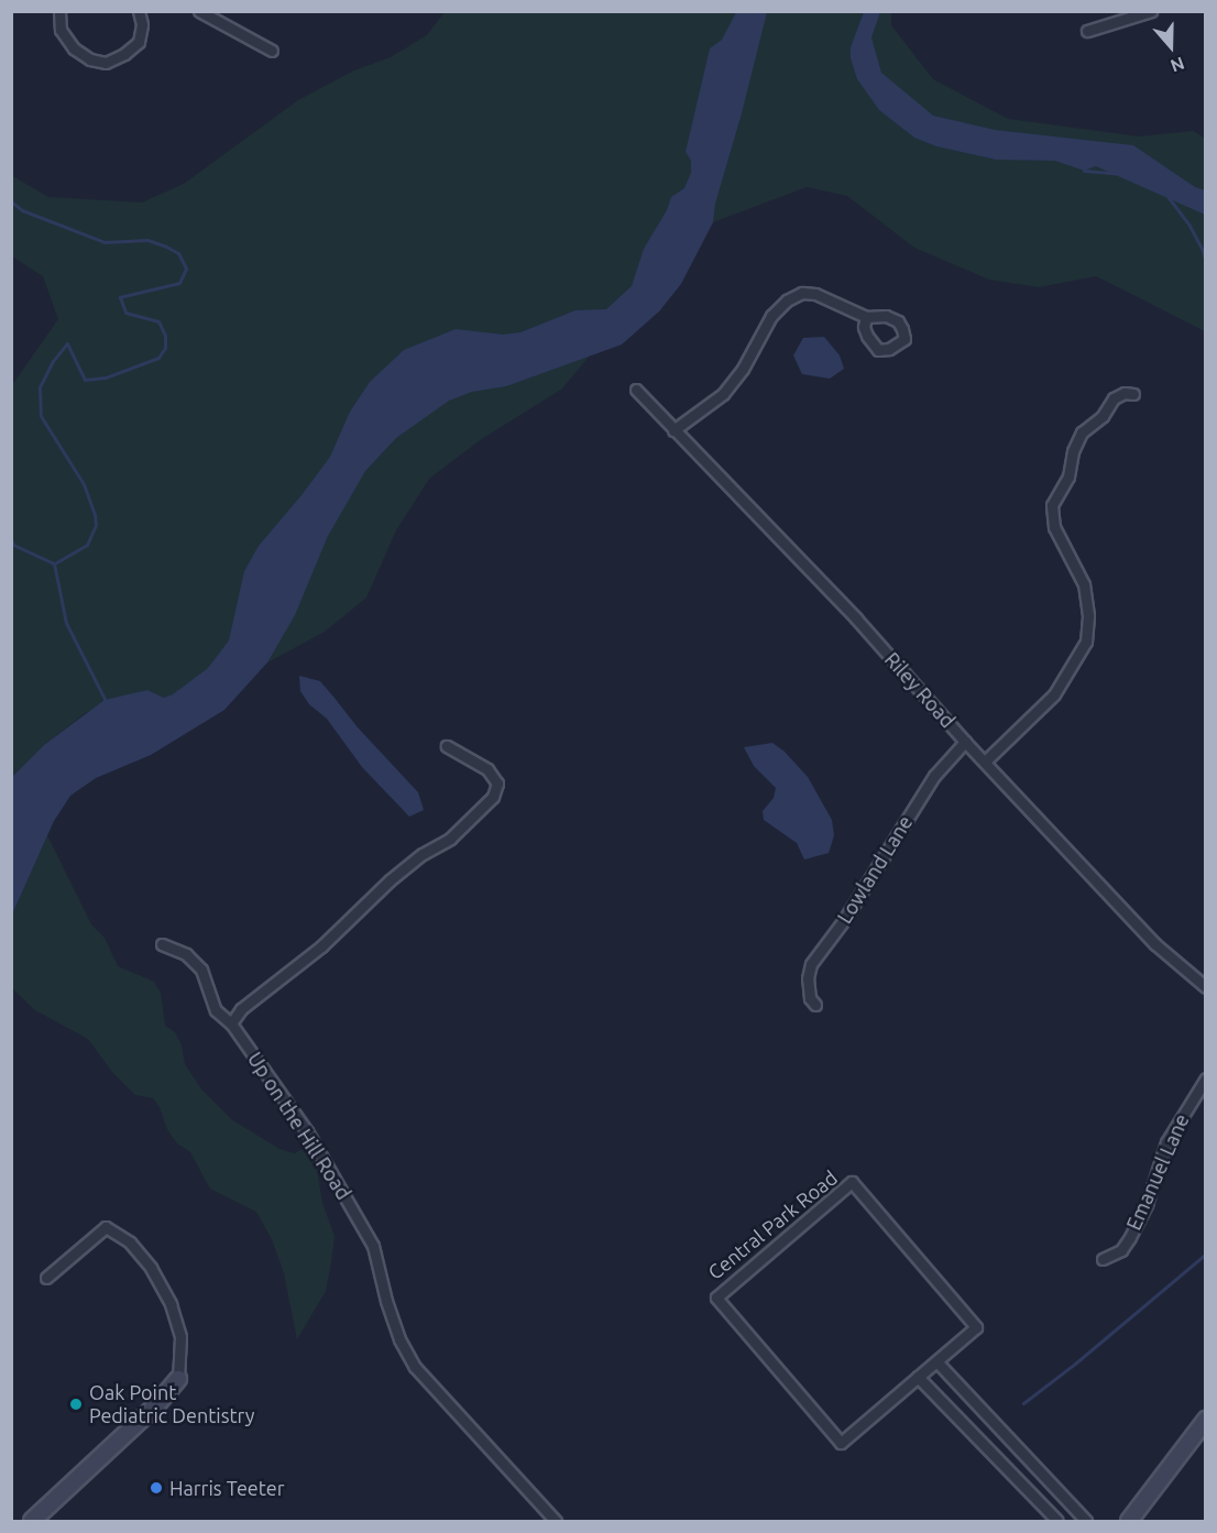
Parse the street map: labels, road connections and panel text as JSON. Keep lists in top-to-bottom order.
{
  "streets": {
    "street": [
      "Riley Road",
      "Lowland Lane",
      "Up on the Hill Road",
      "Emanuel Lane",
      "Central Park Road"
    ]
  },
  "crossings": [
    ["Riley Road", "Lowland Lane"]
  ],
  "places": ["Oak Point Pediatric Dentistry", "Harris Teeter"],
  "north": "bottom"
}
